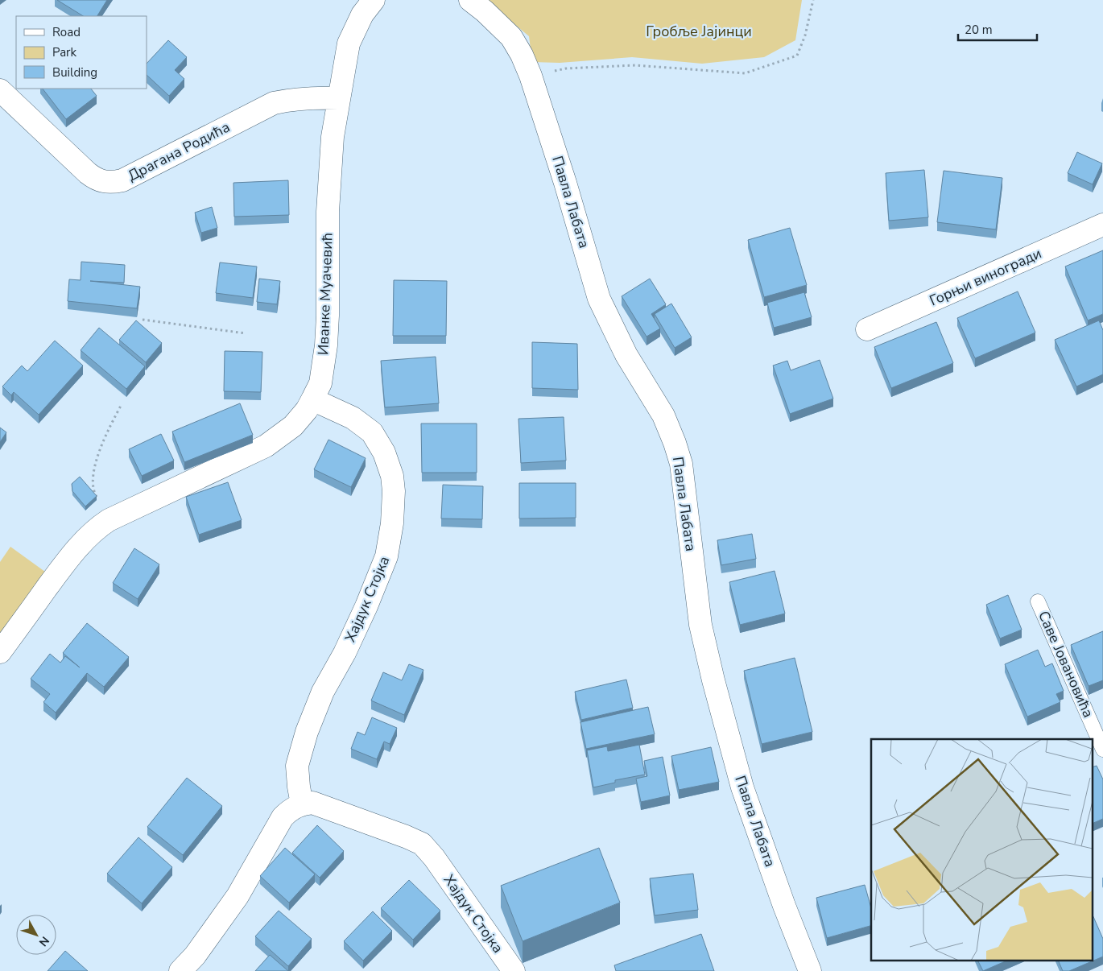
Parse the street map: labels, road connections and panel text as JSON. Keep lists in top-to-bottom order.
{
  "streets": {
    "street": [
      "Драгана Родића",
      "Павла Лабата",
      "Горњи виногради",
      "Иванке Муачевић",
      "Хајдук Стојка"
    ],
    "lane": ["Саве Јовановића"]
  },
  "crossings": [
    ["Драгана Родића", "Иванке Муачевић"],
    ["Иванке Муачевић", "Хајдук Стојка"]
  ],
  "parks": ["Гробље Јајинци"],
  "legend": ["Road", "Park", "Building"],
  "scale_bar": "20 m",
  "north": "bottom right"
}
